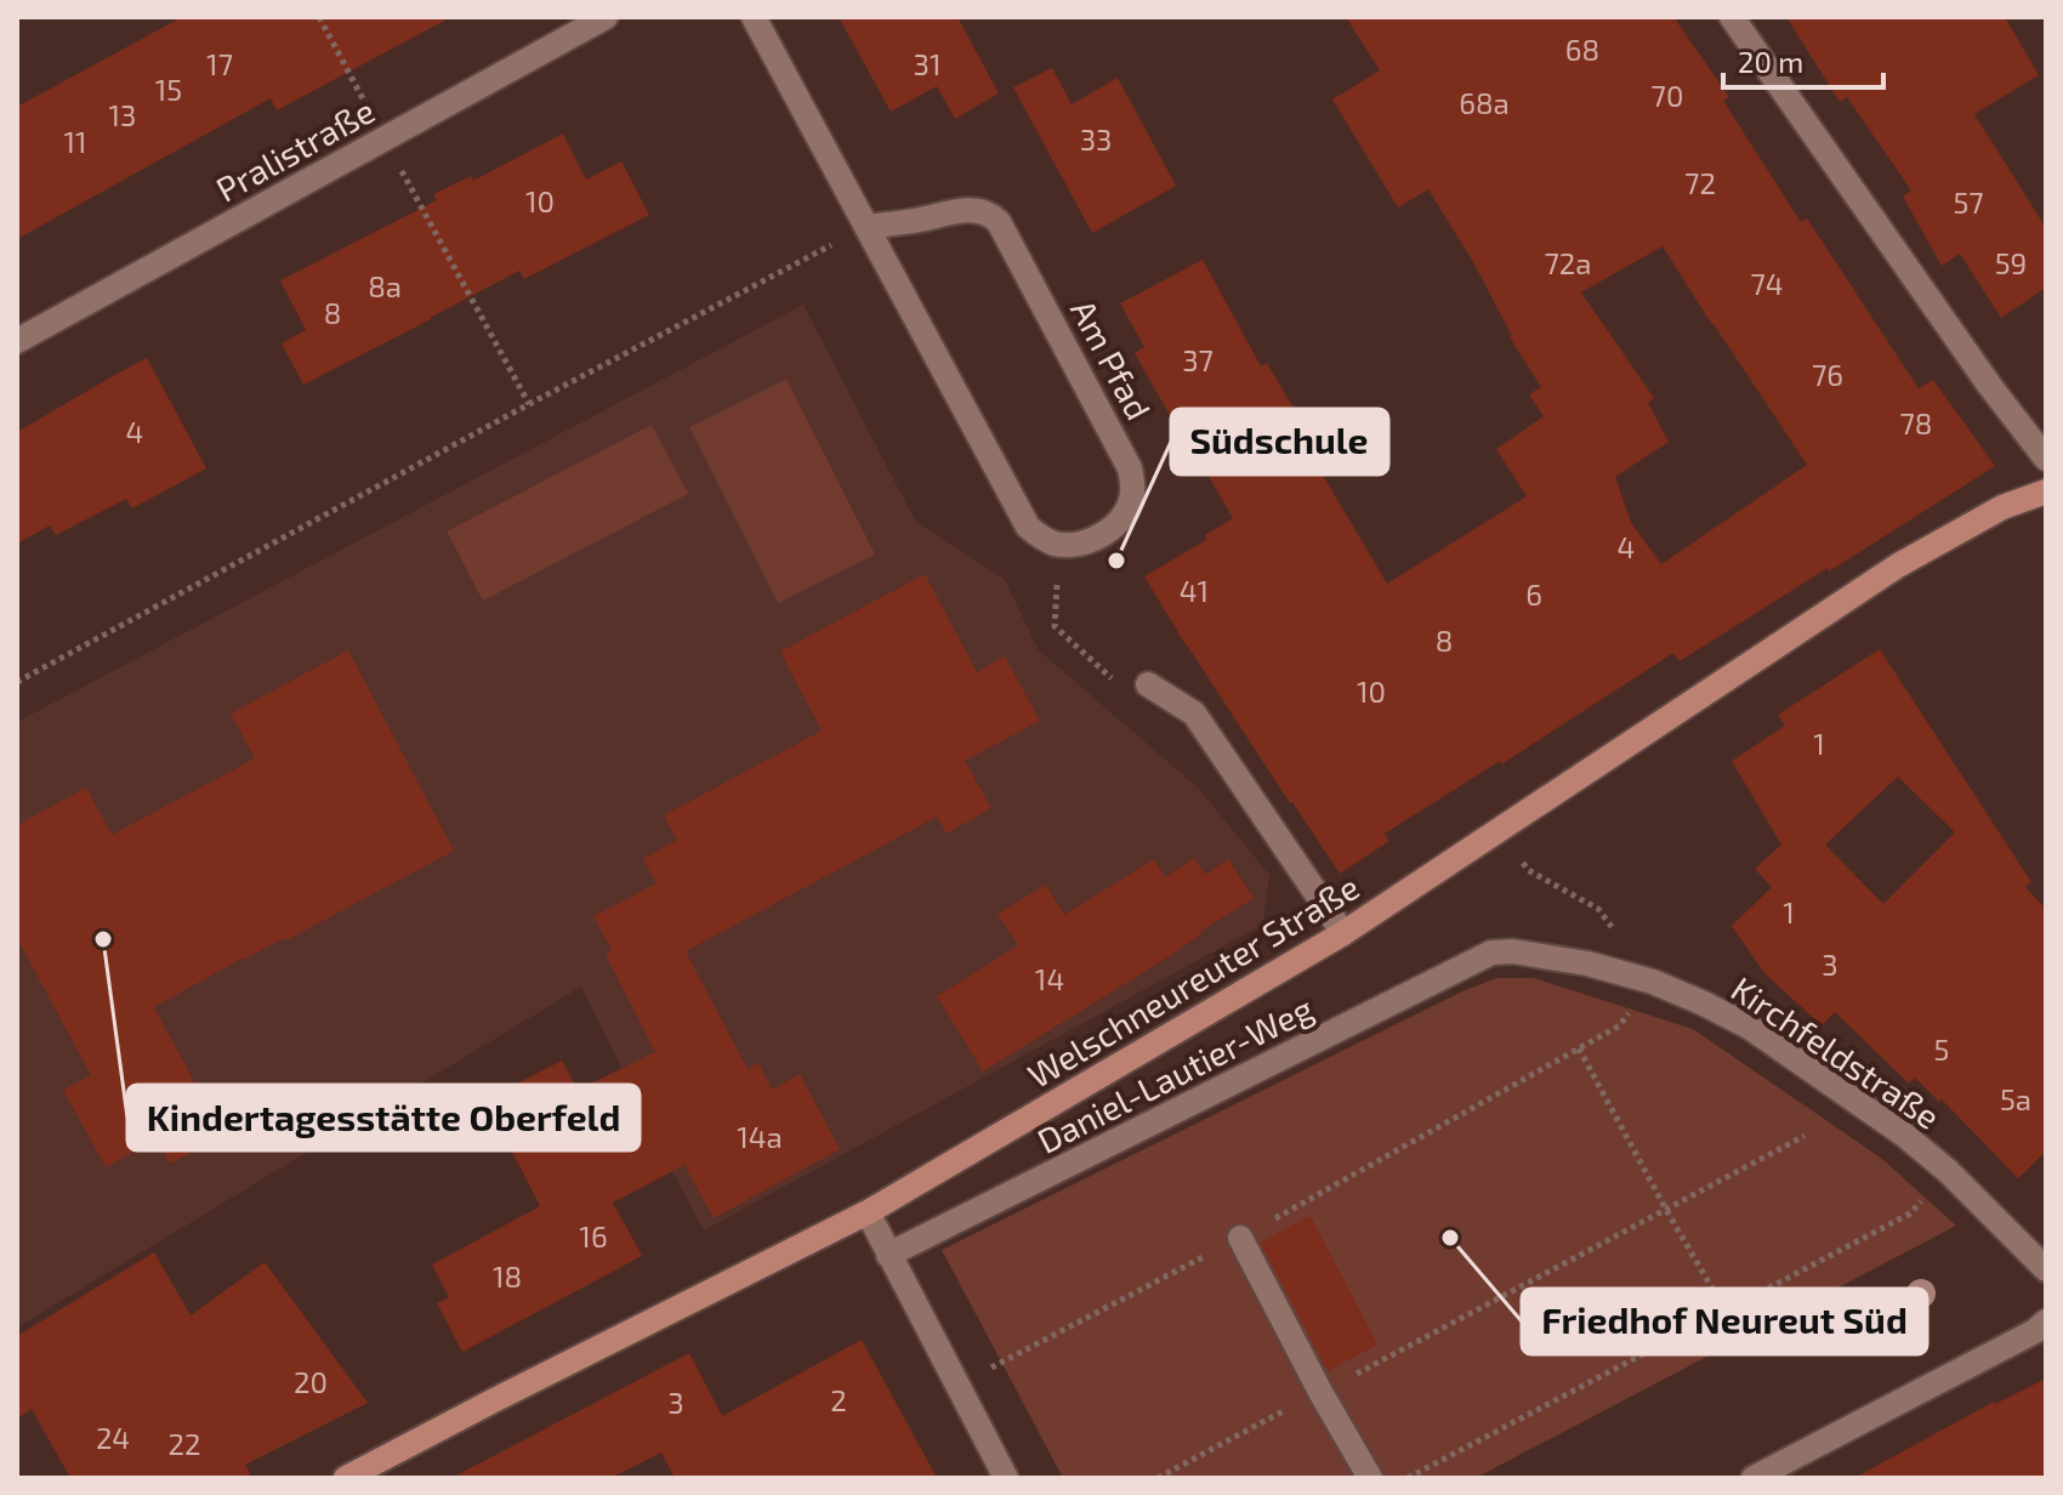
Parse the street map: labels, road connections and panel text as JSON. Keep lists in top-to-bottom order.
{
  "streets": {
    "main road": ["Welschneureuter Straße"],
    "street": [
      "Pralistraße",
      "Am Pfad",
      "Kirchfeldstraße",
      "Daniel-Lautier-Weg"
    ]
  },
  "crossings": [
    ["Kirchfeldstraße", "Daniel-Lautier-Weg"]
  ],
  "places": ["Südschule", "Kindertagesstätte Oberfeld", "Friedhof Neureut Süd"],
  "house_numbers": [
    "68",
    "17",
    "31",
    "15",
    "70",
    "68a",
    "13",
    "33",
    "11",
    "72",
    "10",
    "57",
    "72a",
    "59",
    "74",
    "8a",
    "8",
    "37",
    "76",
    "78",
    "4",
    "4",
    "41",
    "6",
    "8",
    "10",
    "1",
    "1",
    "3",
    "14",
    "5",
    "5a",
    "14a",
    "16",
    "18",
    "20",
    "2",
    "3",
    "24",
    "22"
  ],
  "scale_bar": "20 m"
}
